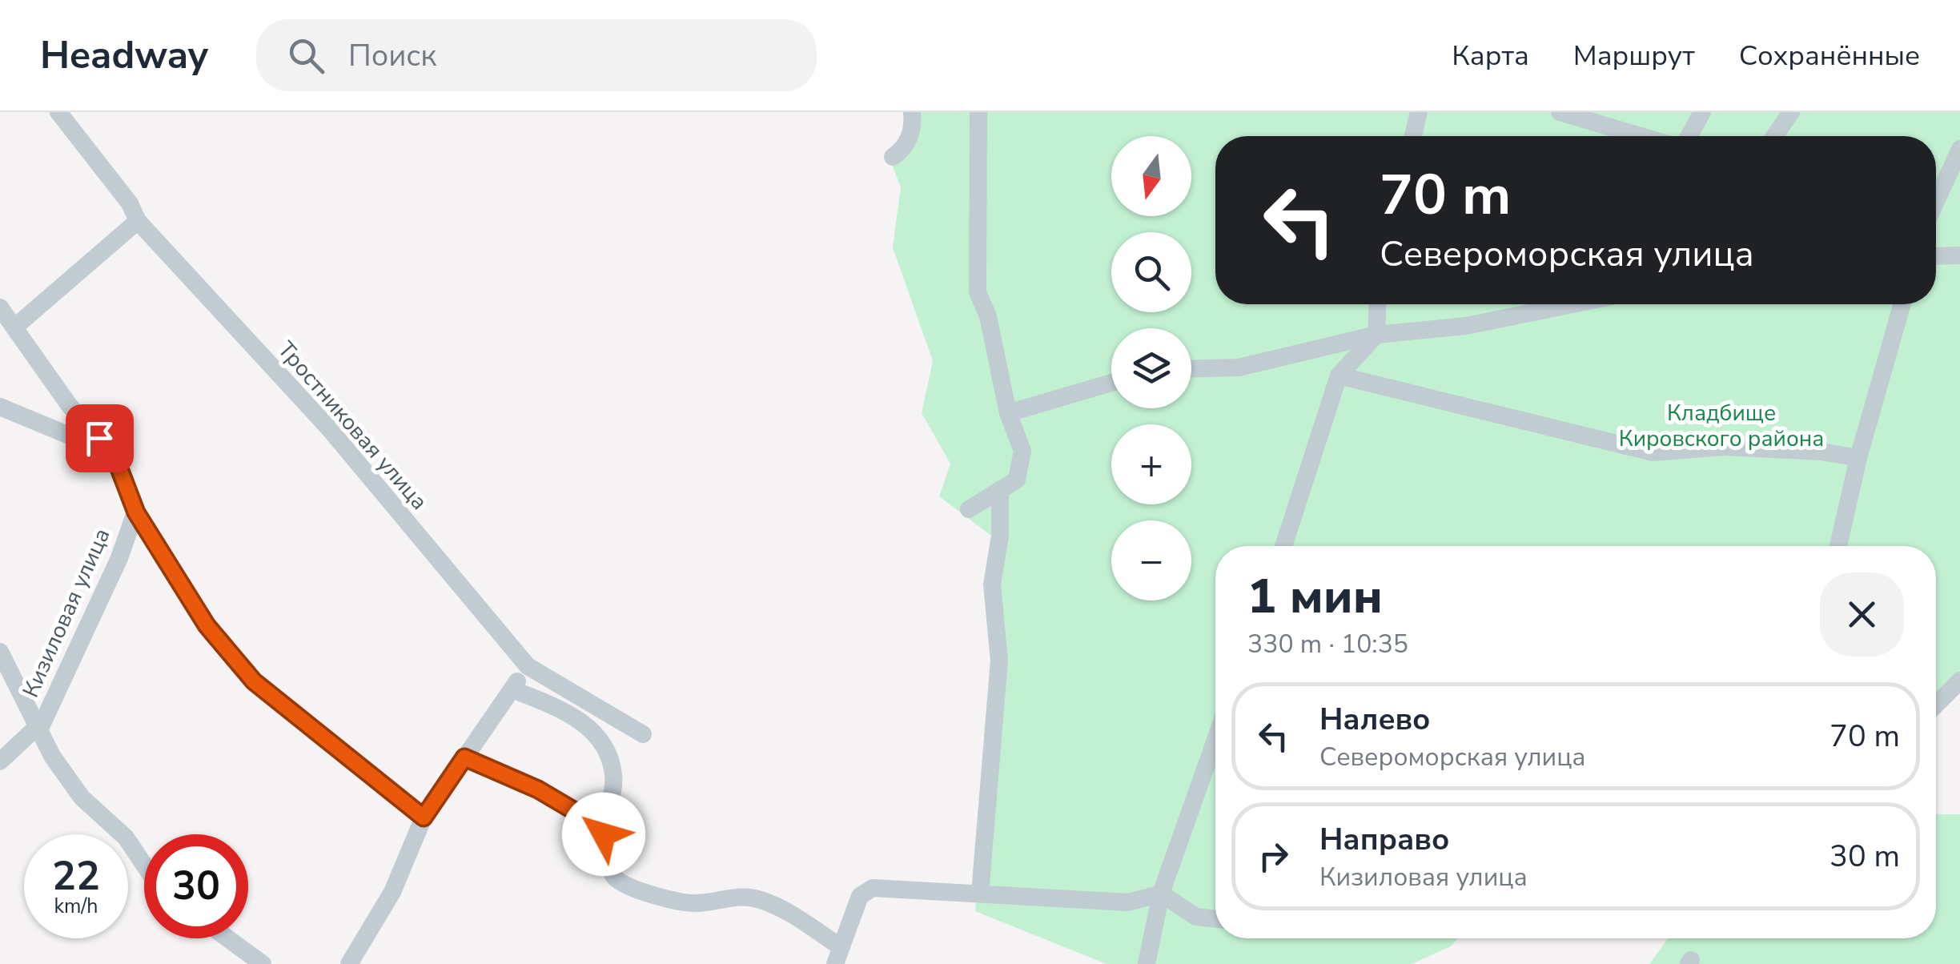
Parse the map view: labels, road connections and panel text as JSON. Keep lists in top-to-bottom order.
{
  "streets": {
    "street": ["Тростниковая улица", "Кизиловая улица"]
  },
  "parks": ["Кладбище Кировского района"],
  "north": "bottom",
  "page": {
    "header": "Headway",
    "search": "Поиск",
    "nav": ["Карта", "Маршрут", "Сохранённые"],
    "map_buttons": ["+", "−"],
    "turn": ["70 m", "Североморская улица"],
    "heading": ["1 мин", "330 m · 10:35"],
    "list": [
      {
        "name": "Налево",
        "note": "Североморская улица",
        "value": "70 m"
      },
      {
        "name": "Направо",
        "note": "Кизиловая улица",
        "value": "30 m"
      }
    ],
    "speed": "22 km/h",
    "limit": "30"
  }
}
